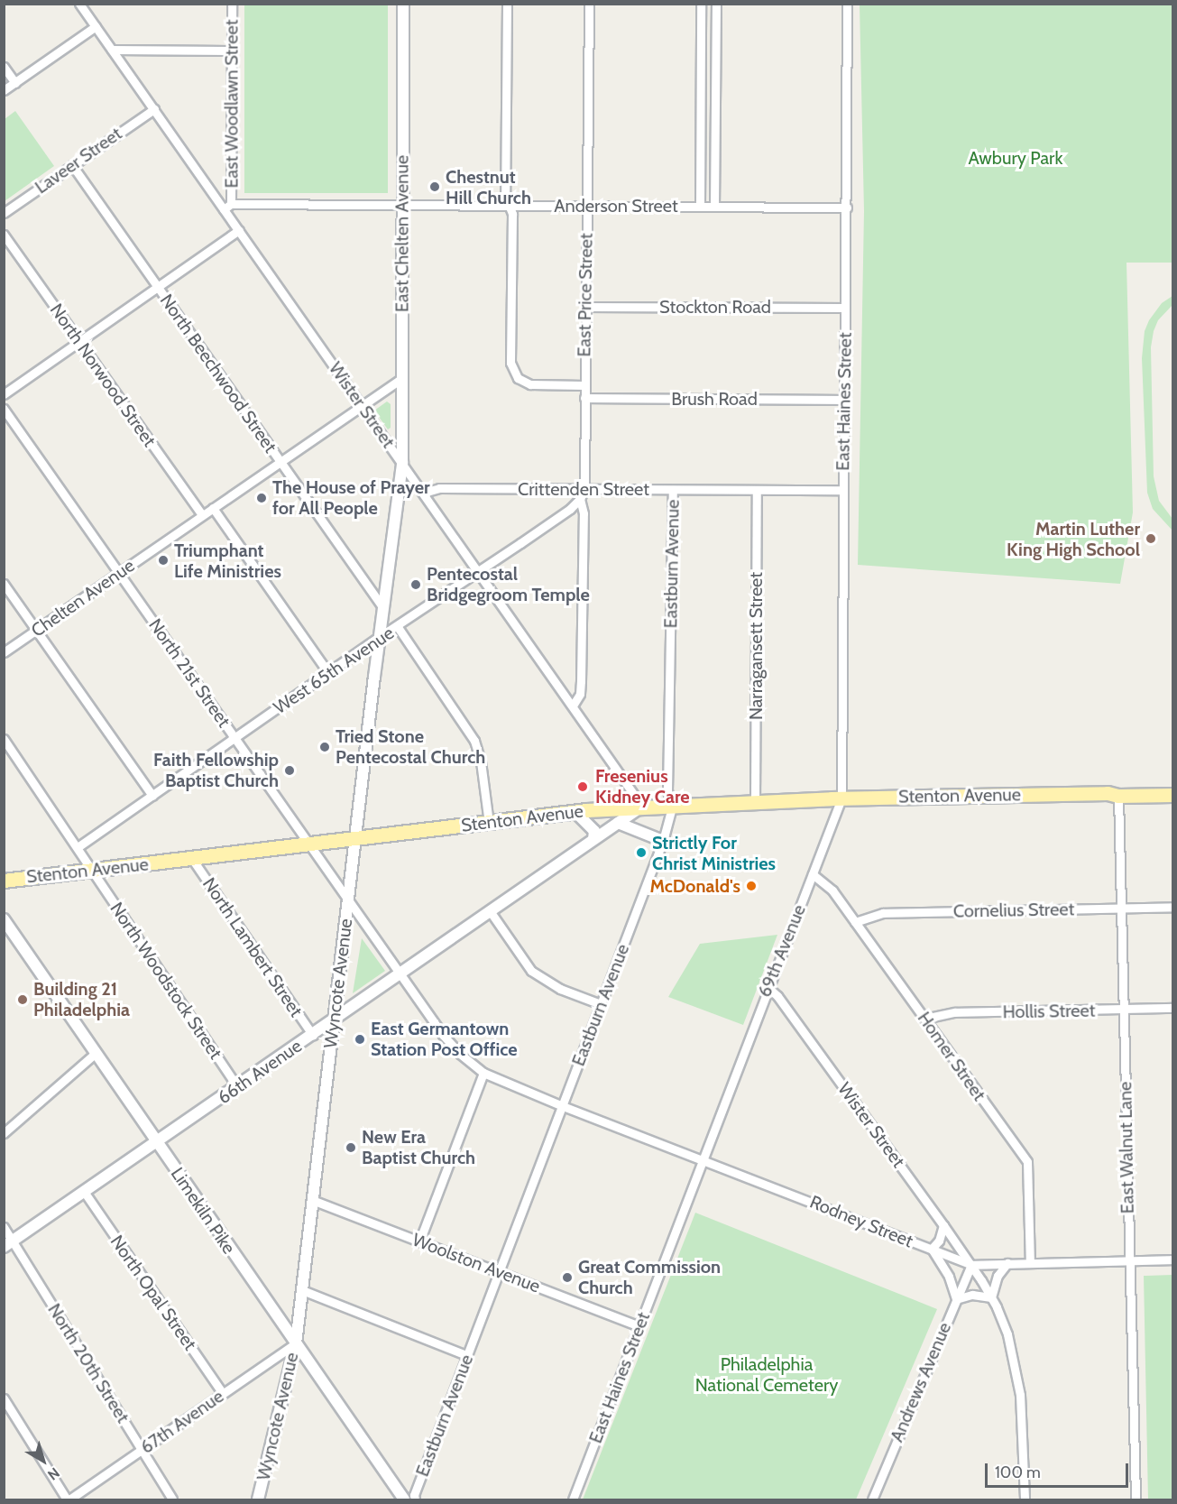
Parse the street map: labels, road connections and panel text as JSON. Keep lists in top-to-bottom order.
{
  "streets": {
    "main road": ["Stenton Avenue"],
    "street": [
      "East Woodlawn Street",
      "Laveer Street",
      "Anderson Street",
      "East Chelten Avenue",
      "East Price Street",
      "Stockton Road",
      "North Beechwood Street",
      "North Norwood Street",
      "Brush Road",
      "East Haines Street",
      "Wister Street",
      "Crittenden Street",
      "Eastburn Avenue",
      "Chelten Avenue",
      "Narragansett Street",
      "West 65th Avenue",
      "North 21st Street",
      "Cornelius Street",
      "North Lambert Street",
      "69th Avenue",
      "North Woodstock Street",
      "Wyncote Avenue",
      "Hollis Street",
      "Homer Street",
      "66th Avenue",
      "East Walnut Lane",
      "Limekiln Pike",
      "Rodney Street",
      "Woolston Avenue",
      "North Opal Street",
      "North 20th Street",
      "Andrews Avenue",
      "67th Avenue"
    ]
  },
  "crossings": [
    ["East Woodlawn Street", "Anderson Street"],
    ["East Woodlawn Street", "Wister Street"],
    ["Laveer Street", "North Beechwood Street"],
    ["Laveer Street", "Wister Street"],
    ["Anderson Street", "East Chelten Avenue"],
    ["Anderson Street", "East Price Street"],
    ["Anderson Street", "East Haines Street"],
    ["Anderson Street", "Wister Street"],
    ["East Chelten Avenue", "Wister Street"],
    ["East Chelten Avenue", "Chelten Avenue"],
    ["East Chelten Avenue", "Wyncote Avenue"],
    ["East Price Street", "Stockton Road"],
    ["East Price Street", "Brush Road"],
    ["East Price Street", "Crittenden Street"],
    ["East Price Street", "West 65th Avenue"],
    ["Stockton Road", "East Haines Street"],
    ["North Beechwood Street", "Chelten Avenue"],
    ["North Beechwood Street", "Wyncote Avenue"],
    ["North Norwood Street", "Chelten Avenue"],
    ["Brush Road", "East Haines Street"],
    ["East Haines Street", "Crittenden Street"],
    ["East Haines Street", "Stenton Avenue"],
    ["East Haines Street", "69th Avenue"],
    ["East Haines Street", "Rodney Street"],
    ["East Haines Street", "Woolston Avenue"],
    ["Wister Street", "Crittenden Street"],
    ["Wister Street", "Chelten Avenue"],
    ["Wister Street", "West 65th Avenue"],
    ["Wister Street", "Stenton Avenue"],
    ["Wister Street", "69th Avenue"],
    ["Wister Street", "Wyncote Avenue"],
    ["Wister Street", "66th Avenue"],
    ["Wister Street", "Rodney Street"],
    ["Wister Street", "Andrews Avenue"],
    ["Crittenden Street", "Eastburn Avenue"],
    ["Crittenden Street", "Narragansett Street"],
    ["Crittenden Street", "West 65th Avenue"],
    ["Eastburn Avenue", "North 21st Street"],
    ["Eastburn Avenue", "Stenton Avenue"],
    ["Eastburn Avenue", "Rodney Street"],
    ["Eastburn Avenue", "Woolston Avenue"],
    ["Chelten Avenue", "North 21st Street"],
    ["Narragansett Street", "Stenton Avenue"],
    ["West 65th Avenue", "North 21st Street"],
    ["West 65th Avenue", "North Woodstock Street"],
    ["West 65th Avenue", "Wyncote Avenue"],
    ["North 21st Street", "Stenton Avenue"],
    ["North 21st Street", "Wyncote Avenue"],
    ["North 21st Street", "66th Avenue"],
    ["North 21st Street", "Rodney Street"],
    ["Stenton Avenue", "North Lambert Street"],
    ["Stenton Avenue", "69th Avenue"],
    ["Stenton Avenue", "North Woodstock Street"],
    ["Stenton Avenue", "Wyncote Avenue"],
    ["Stenton Avenue", "66th Avenue"],
    ["Stenton Avenue", "East Walnut Lane"],
    ["Cornelius Street", "Homer Street"],
    ["Cornelius Street", "East Walnut Lane"],
    ["North Lambert Street", "66th Avenue"],
    ["69th Avenue", "Homer Street"],
    ["North Woodstock Street", "66th Avenue"],
    ["Wyncote Avenue", "66th Avenue"],
    ["Wyncote Avenue", "Limekiln Pike"],
    ["Wyncote Avenue", "Woolston Avenue"],
    ["Wyncote Avenue", "67th Avenue"],
    ["Hollis Street", "Homer Street"],
    ["Hollis Street", "East Walnut Lane"],
    ["Homer Street", "Rodney Street"],
    ["66th Avenue", "Limekiln Pike"],
    ["66th Avenue", "North Opal Street"],
    ["66th Avenue", "North 20th Street"],
    ["East Walnut Lane", "Rodney Street"],
    ["Limekiln Pike", "67th Avenue"],
    ["Rodney Street", "Andrews Avenue"],
    ["North Opal Street", "67th Avenue"],
    ["North 20th Street", "67th Avenue"]
  ],
  "parks": ["Awbury Park", "Philadelphia National Cemetery"],
  "places": [
    "Chestnut Hill Church",
    "The House of Prayer for All People",
    "Martin Luther King High School",
    "Triumphant Life Ministries",
    "Pentecostal Bridgegroom Temple",
    "Tried Stone Pentecostal Church",
    "Faith Fellowship Baptist Church",
    "Fresenius Kidney Care",
    "Strictly For Christ Ministries",
    "McDonald's",
    "Building 21 Philadelphia",
    "East Germantown Station Post Office",
    "New Era Baptist Church",
    "Great Commission Church"
  ],
  "scale_bar": "100 m",
  "north": "bottom right"
}
